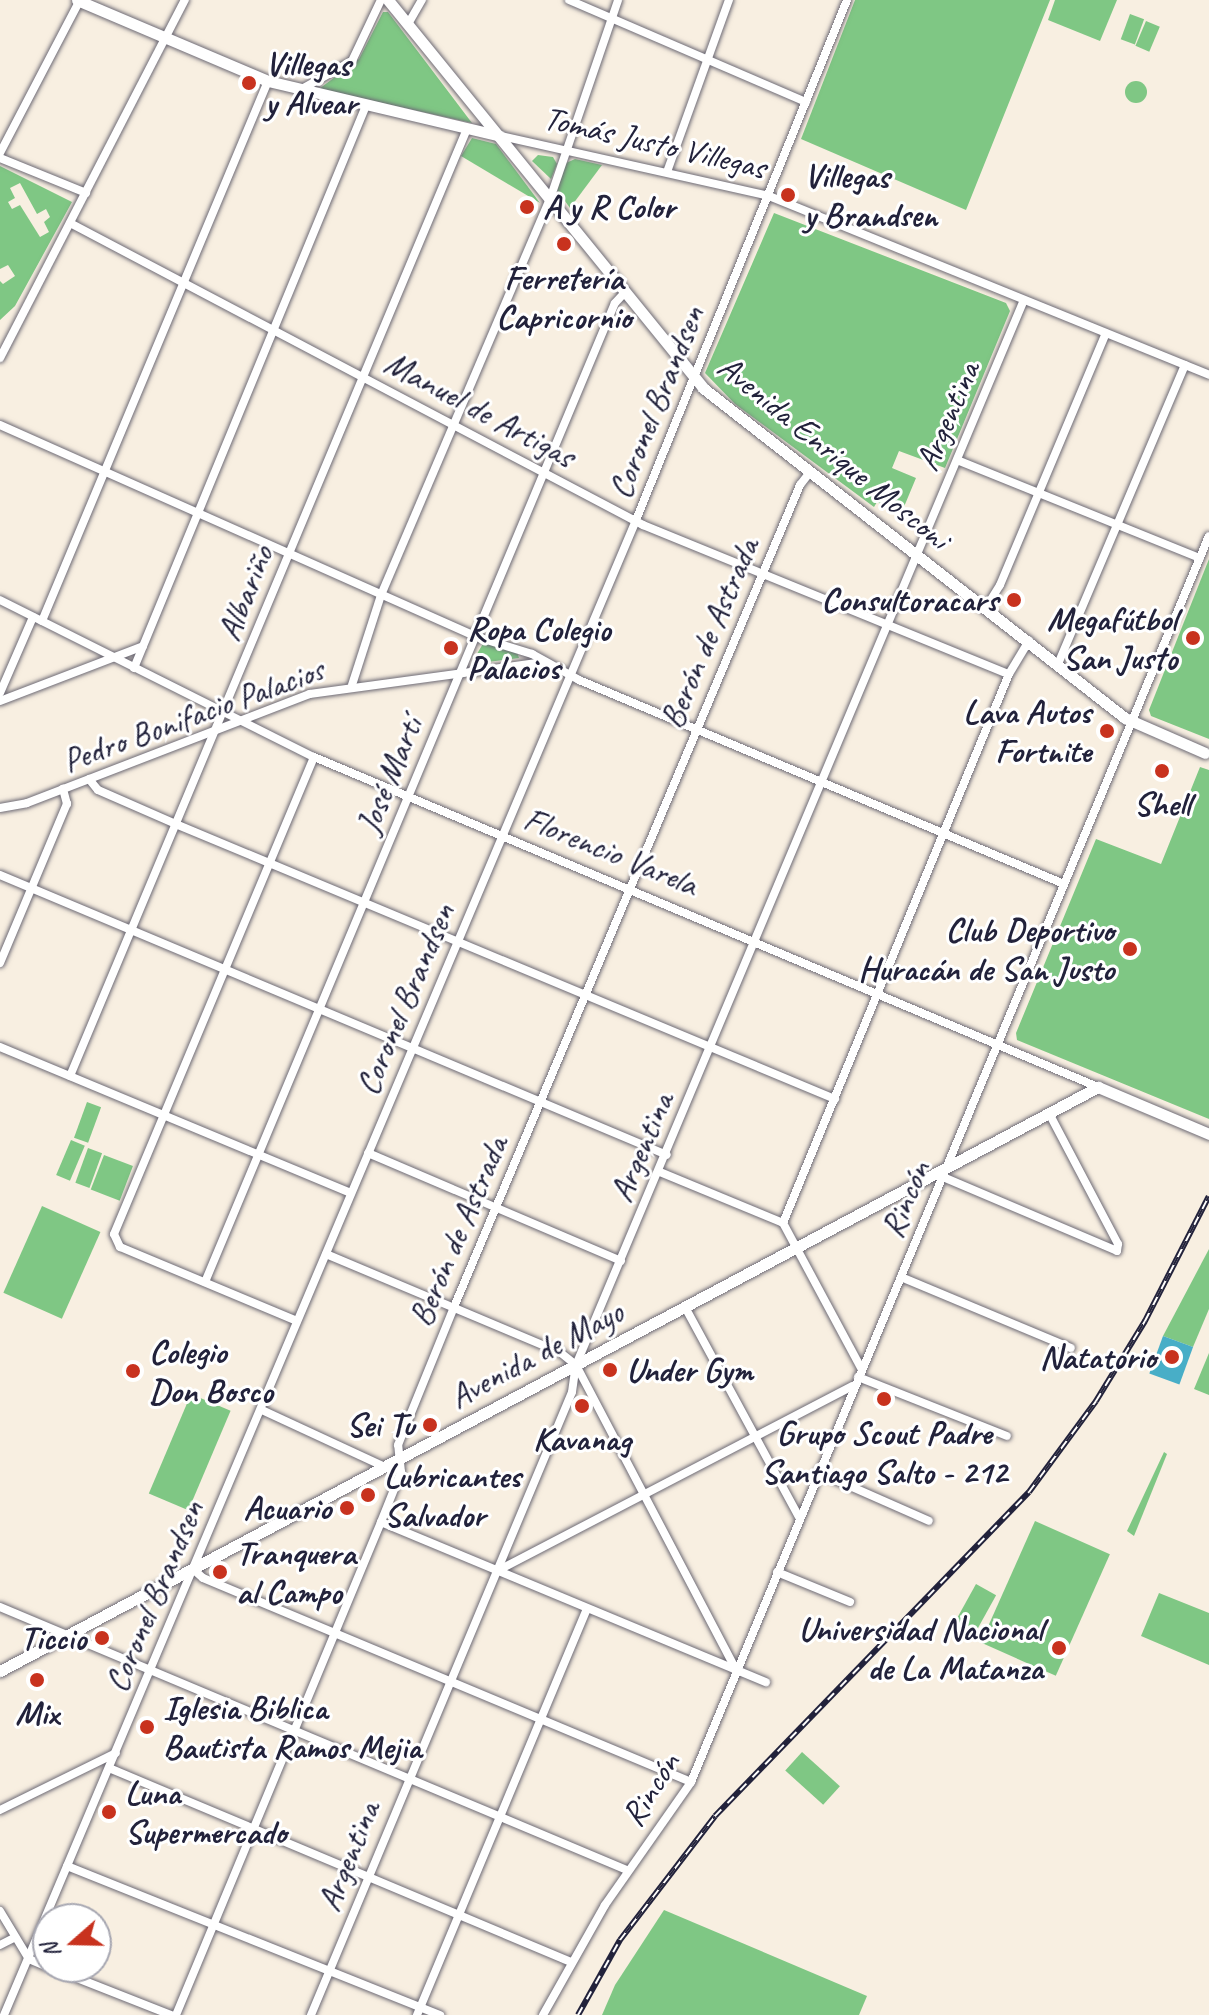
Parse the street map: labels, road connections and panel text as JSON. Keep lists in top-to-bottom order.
{
  "streets": {
    "main road": [
      "Tomás Justo Villegas",
      "Avenida Enrique Mosconi",
      "Florencio Varela",
      "Avenida de Mayo"
    ],
    "street": [
      "Coronel Brandsen",
      "Manuel de Artigas",
      "Argentina",
      "Albariño",
      "Berón de Astrada",
      "Pedro Bonifacio Palacios",
      "José Martí",
      "Rincón"
    ]
  },
  "crossings": [
    ["Tomás Justo Villegas", "Coronel Brandsen"],
    ["Tomás Justo Villegas", "Argentina"],
    ["Tomás Justo Villegas", "Avenida Enrique Mosconi"],
    ["Tomás Justo Villegas", "Albariño"],
    ["Coronel Brandsen", "Manuel de Artigas"],
    ["Coronel Brandsen", "Avenida Enrique Mosconi"],
    ["Coronel Brandsen", "Florencio Varela"],
    ["Coronel Brandsen", "Avenida de Mayo"],
    ["Manuel de Artigas", "Argentina"],
    ["Manuel de Artigas", "Albariño"],
    ["Manuel de Artigas", "Berón de Astrada"],
    ["Manuel de Artigas", "José Martí"],
    ["Argentina", "Avenida Enrique Mosconi"],
    ["Argentina", "Florencio Varela"],
    ["Argentina", "Avenida de Mayo"],
    ["Avenida Enrique Mosconi", "Berón de Astrada"],
    ["Avenida Enrique Mosconi", "José Martí"],
    ["Avenida Enrique Mosconi", "Rincón"],
    ["Albariño", "Pedro Bonifacio Palacios"],
    ["Albariño", "Florencio Varela"],
    ["Berón de Astrada", "Florencio Varela"],
    ["Berón de Astrada", "Avenida de Mayo"],
    ["Pedro Bonifacio Palacios", "José Martí"],
    ["Pedro Bonifacio Palacios", "Florencio Varela"],
    ["José Martí", "Florencio Varela"],
    ["Florencio Varela", "Rincón"],
    ["Florencio Varela", "Avenida de Mayo"],
    ["Rincón", "Avenida de Mayo"]
  ],
  "places": [
    "Villegas y Alvear",
    "Villegas y Brandsen",
    "A y R Color",
    "Ferretería Capricornio",
    "Consultoracars",
    "Megafútbol San Justo",
    "Ropa Colegio Palacios",
    "Lava Autos Fortnite",
    "Shell",
    "Club Deportivo Huracán de San Justo",
    "Natatorio",
    "Under Gym",
    "Colegio Don Bosco",
    "Grupo Scout Padre Santiago Salto - 212",
    "Kavanag",
    "Sei Tu",
    "Lubricantes Salvador",
    "Acuario",
    "Tranquera al Campo",
    "Ticcio",
    "Universidad Nacional de La Matanza",
    "Mix",
    "Iglesia Biblica Bautista Ramos Mejia",
    "Luna Supermercado"
  ],
  "north": "left"
}
